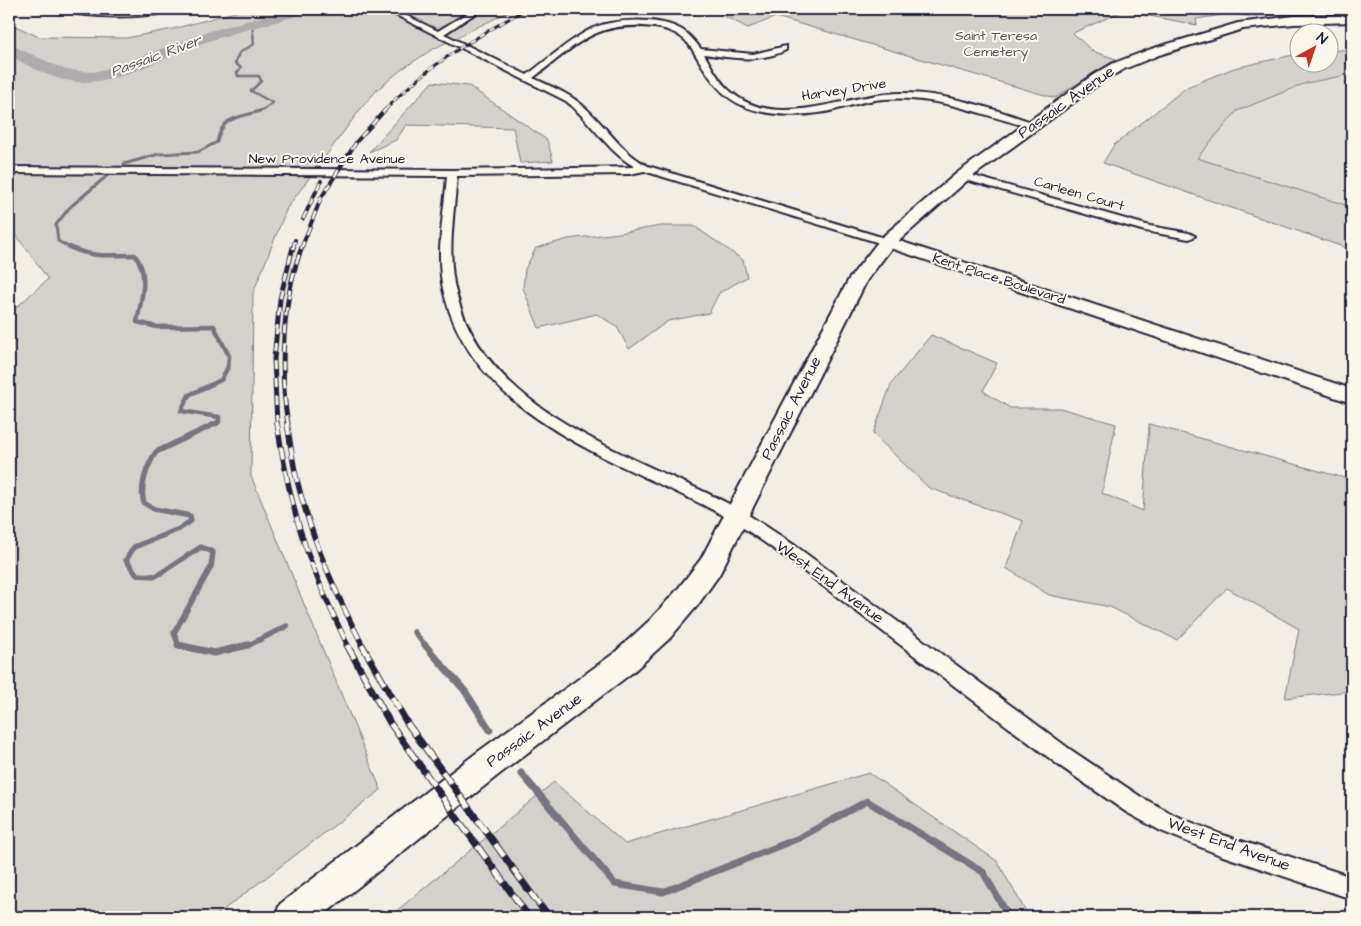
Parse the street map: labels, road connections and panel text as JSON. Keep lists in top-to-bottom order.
{
  "streets": {
    "main road": ["Passaic Avenue"],
    "street": [
      "Harvey Drive",
      "New Providence Avenue",
      "Carleen Court",
      "Kent Place Boulevard",
      "West End Avenue"
    ]
  },
  "crossings": [
    ["Harvey Drive", "Passaic Avenue"],
    ["Passaic Avenue", "Carleen Court"],
    ["Passaic Avenue", "Kent Place Boulevard"],
    ["Passaic Avenue", "West End Avenue"],
    ["New Providence Avenue", "Kent Place Boulevard"],
    ["New Providence Avenue", "West End Avenue"]
  ],
  "water": ["Passaic River"],
  "parks": ["Saint Teresa Cemetery"],
  "north": "top right"
}
